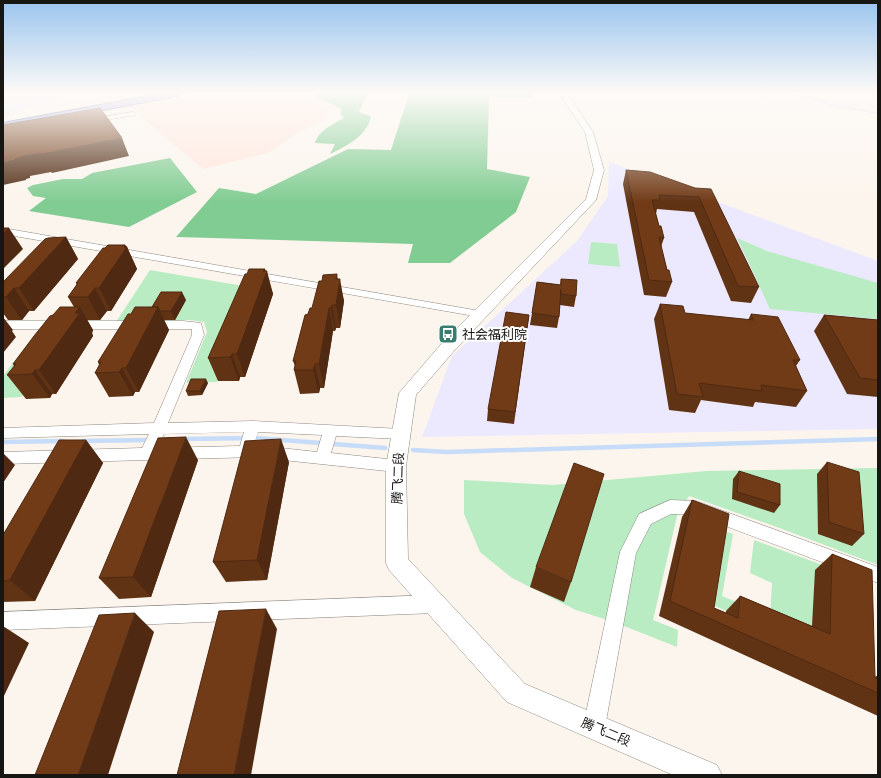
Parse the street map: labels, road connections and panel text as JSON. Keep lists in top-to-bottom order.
{
  "streets": {
    "street": ["腾飞二段"]
  },
  "places": {
    "bus stop": ["社会福利院"]
  }
}
